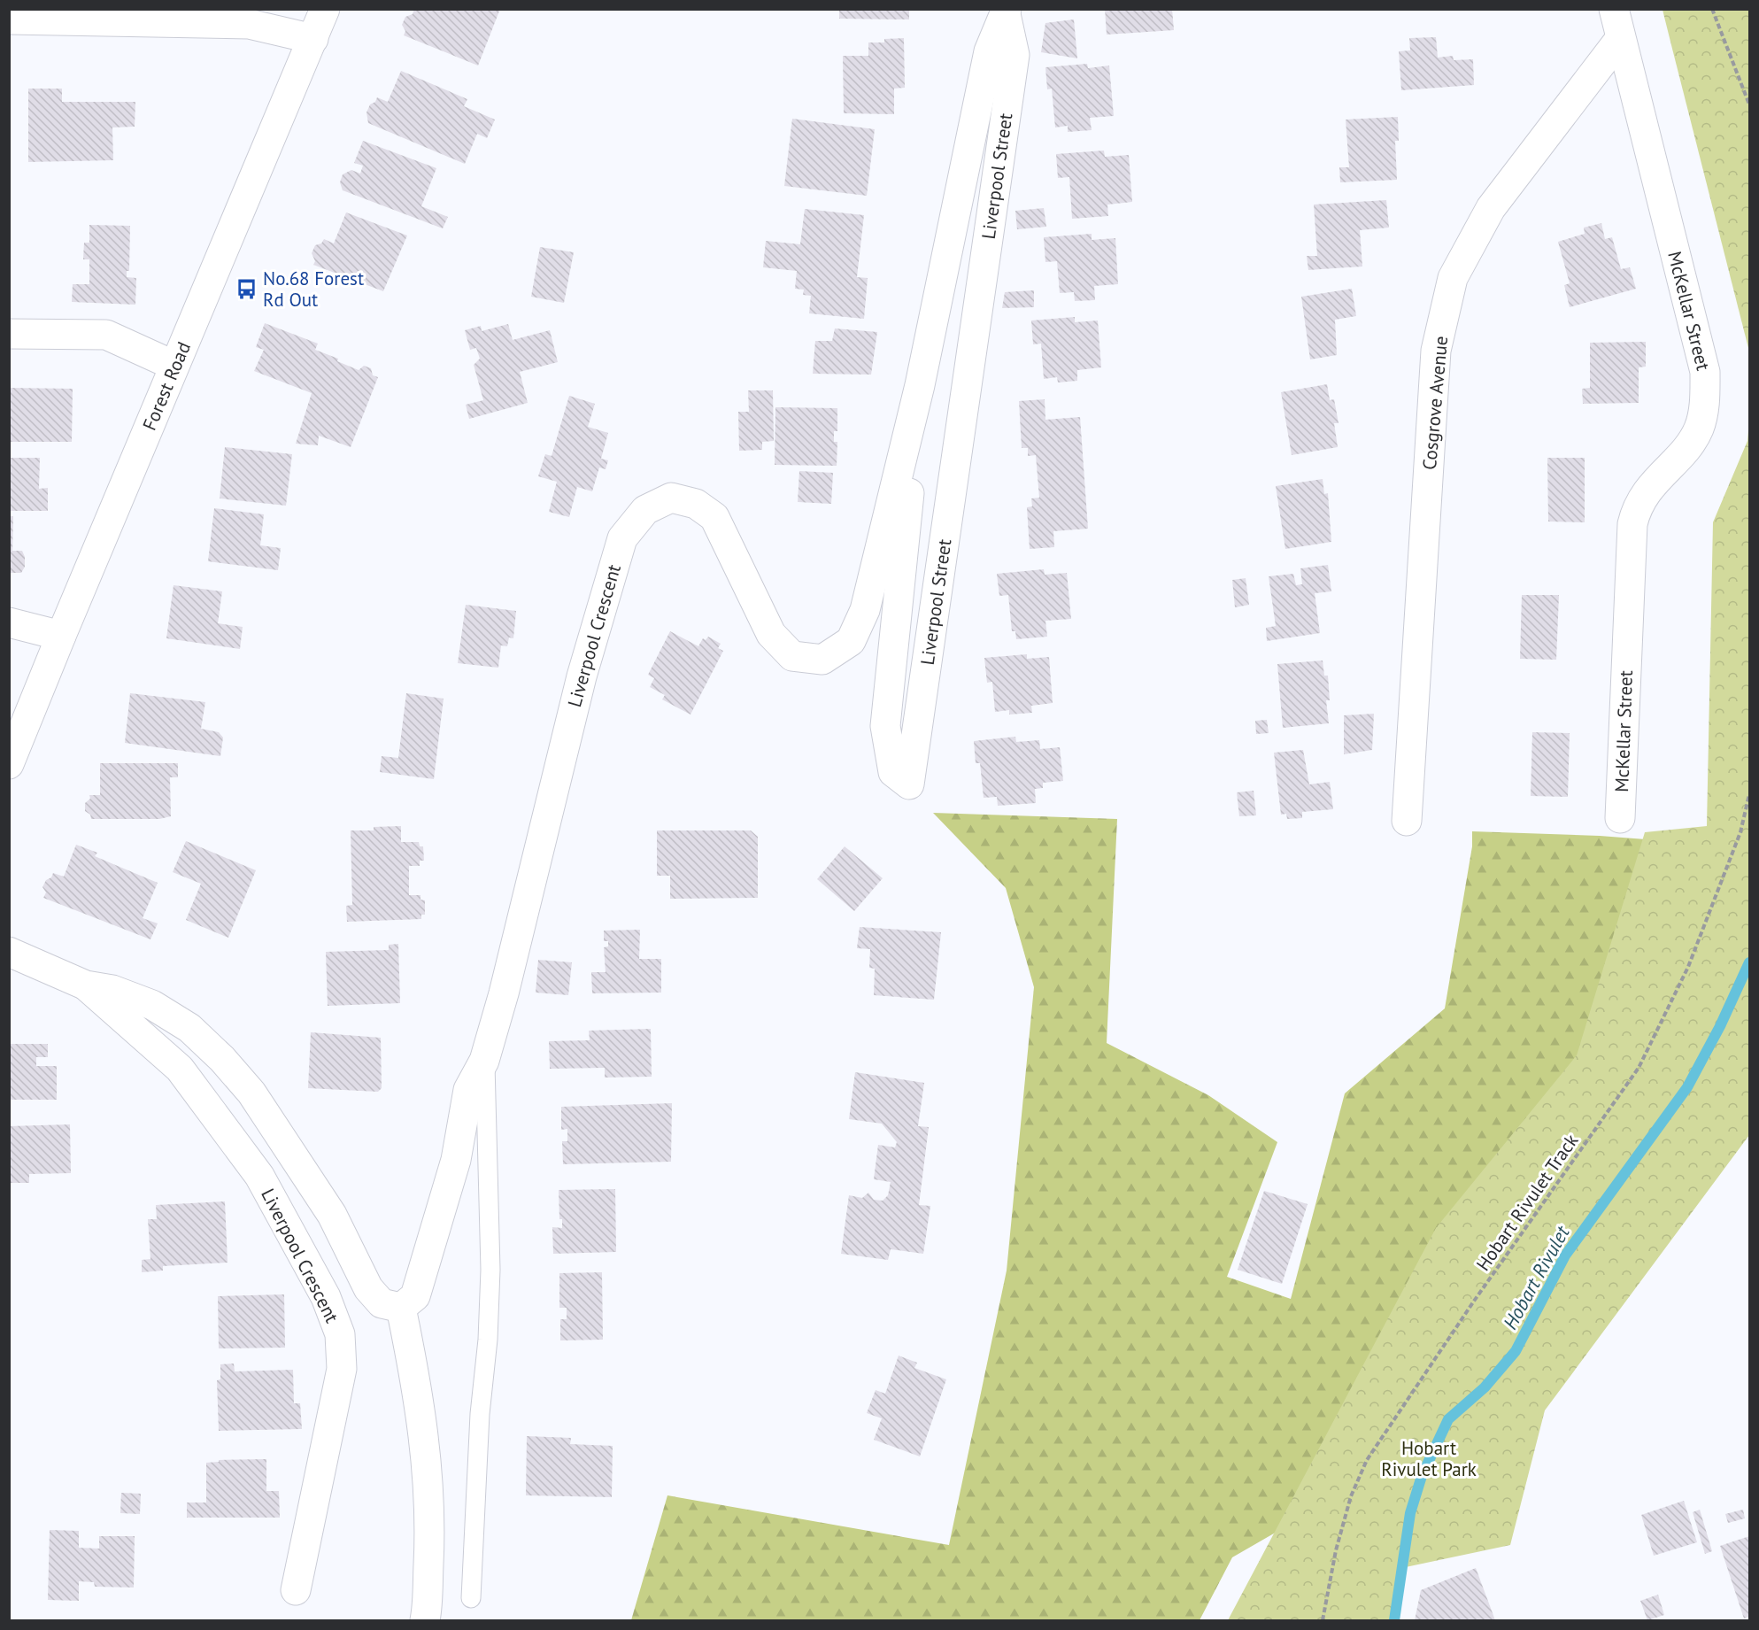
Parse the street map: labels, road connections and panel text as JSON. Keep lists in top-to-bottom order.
{
  "streets": {
    "street": [
      "Liverpool Street",
      "McKellar Street",
      "Forest Road",
      "Cosgrove Avenue",
      "Liverpool Crescent"
    ],
    "path": ["Hobart Rivulet Track"]
  },
  "crossings": [
    ["Liverpool Street", "Liverpool Crescent"],
    ["McKellar Street", "Cosgrove Avenue"]
  ],
  "water": ["Hobart Rivulet"],
  "parks": ["Hobart Rivulet Park"],
  "places": {
    "bus stop": ["No.68 Forest Rd Out"]
  }
}
